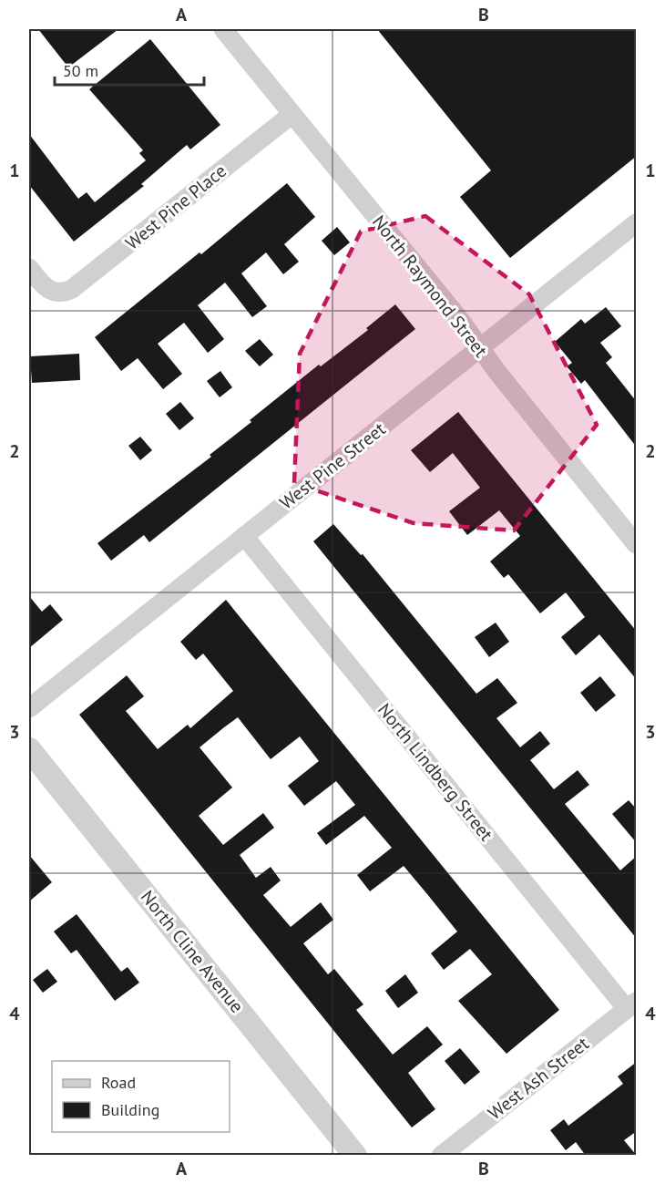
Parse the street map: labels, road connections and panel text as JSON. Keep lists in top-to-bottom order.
{
  "streets": {
    "street": [
      "West Pine Place",
      "North Raymond Street",
      "West Pine Street",
      "North Lindberg Street",
      "North Cline Avenue",
      "West Ash Street"
    ]
  },
  "crossings": [
    ["West Pine Place", "North Raymond Street"],
    ["North Raymond Street", "West Pine Street"],
    ["West Pine Street", "North Lindberg Street"],
    ["North Lindberg Street", "West Ash Street"]
  ],
  "legend": ["Road", "Building"],
  "scale_bar": "50 m",
  "grid": {
    "columns": ["A", "B"],
    "rows": [
      "1",
      "2",
      "3",
      "4"
    ]
  }
}
